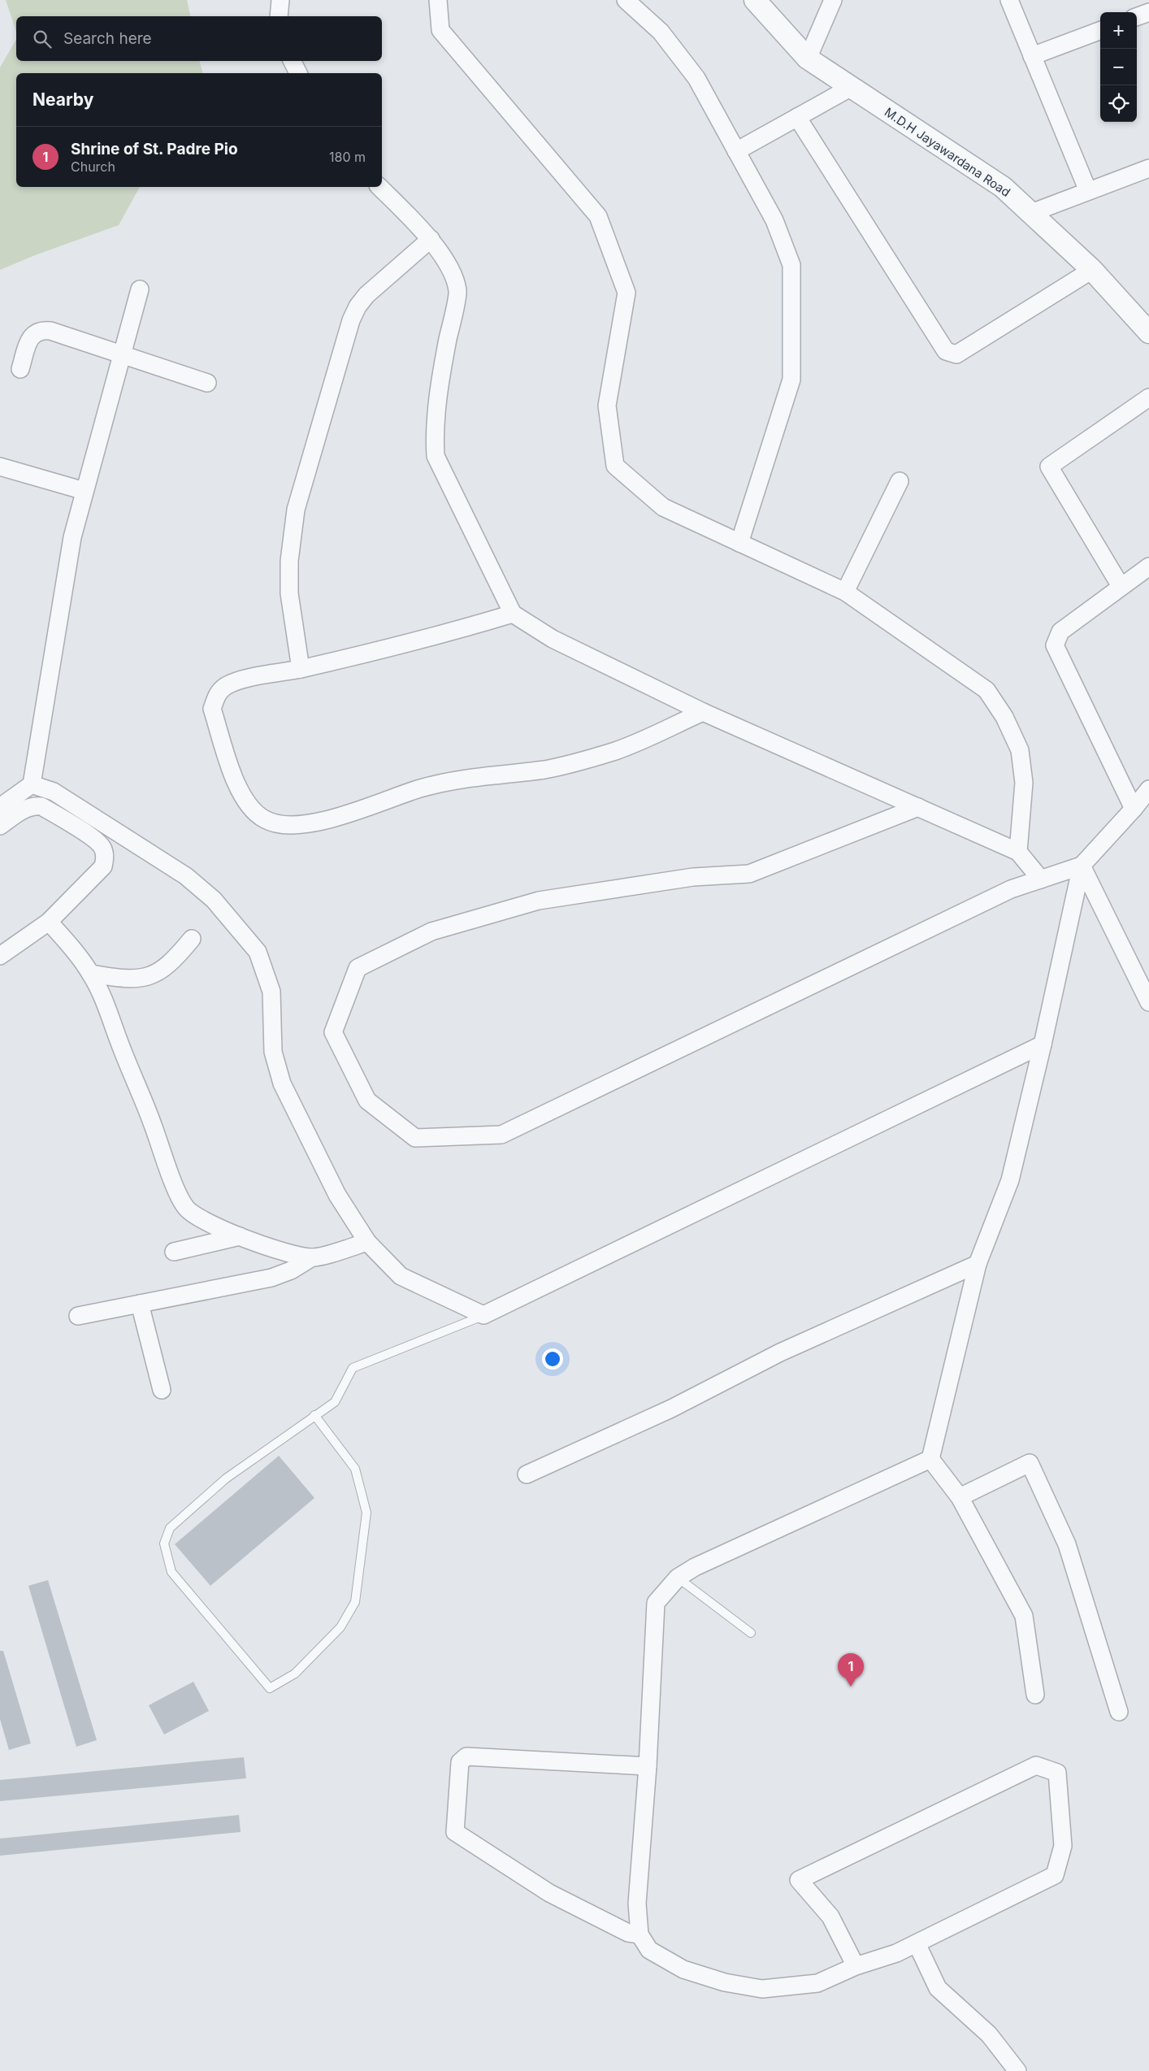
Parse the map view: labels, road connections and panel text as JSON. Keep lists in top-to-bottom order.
{
  "streets": {
    "street": ["M.D.H Jayawardana Road"]
  },
  "page": {
    "map_buttons": ["+", "−"],
    "search": "Search here",
    "heading": "Nearby",
    "list": [
      {
        "mark": "1",
        "name": "Shrine of St. Padre Pio",
        "note": "Church",
        "value": "180 m"
      }
    ],
    "pins": "1"
  }
}
